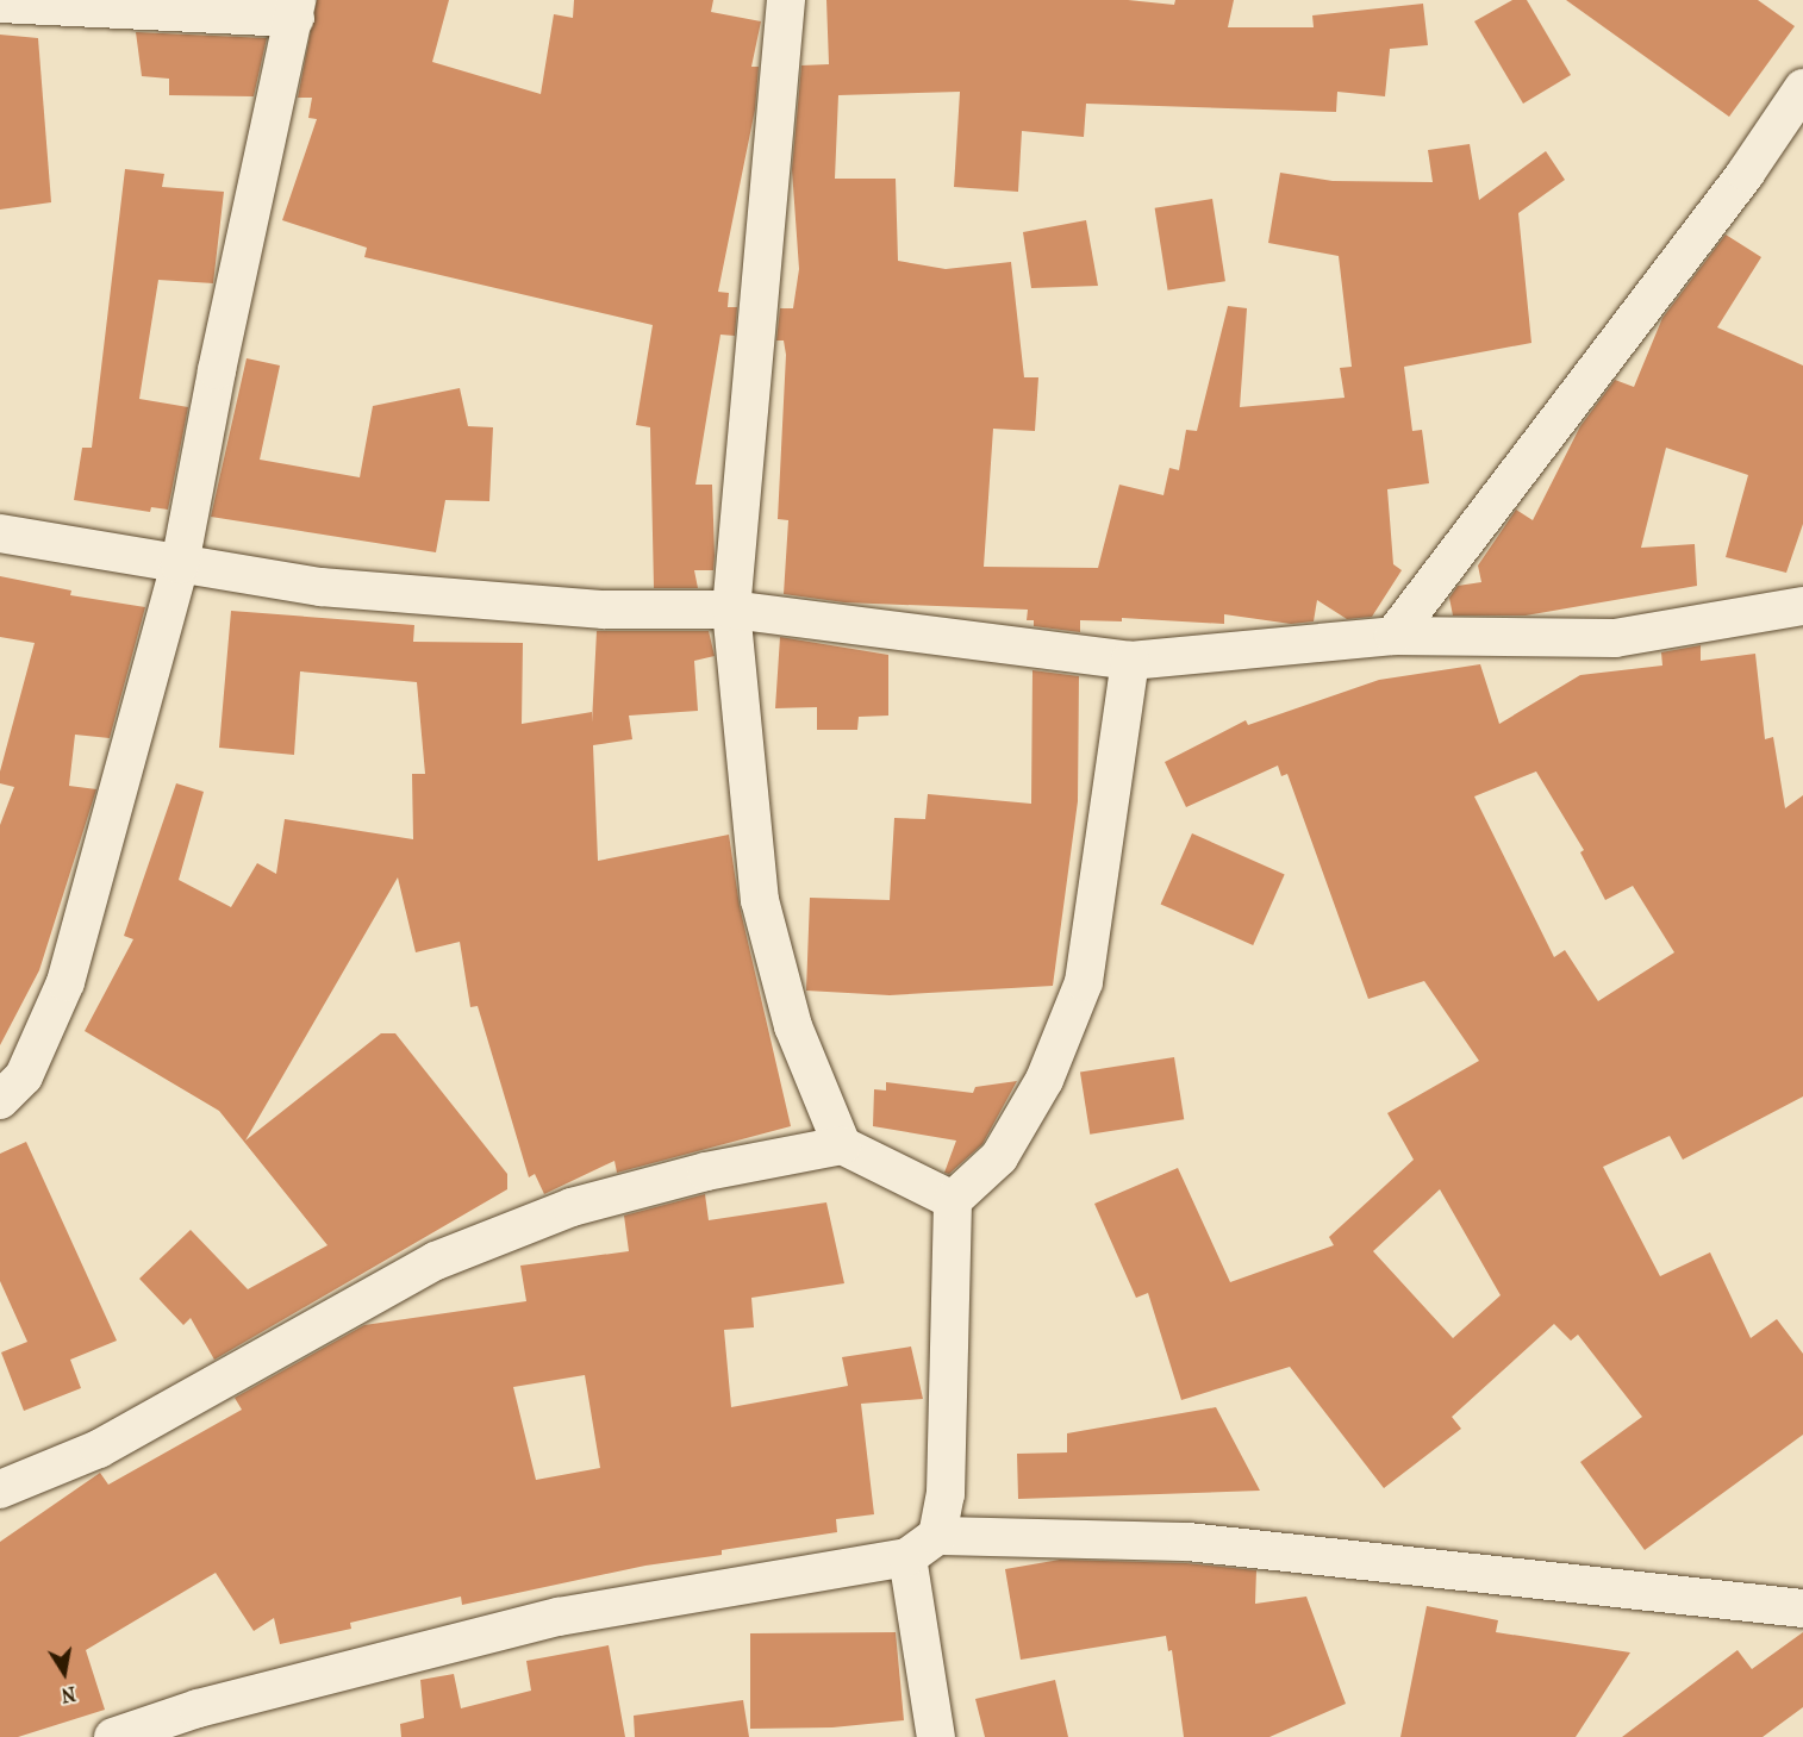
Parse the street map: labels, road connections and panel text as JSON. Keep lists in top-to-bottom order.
{
  "north": "bottom"
}
